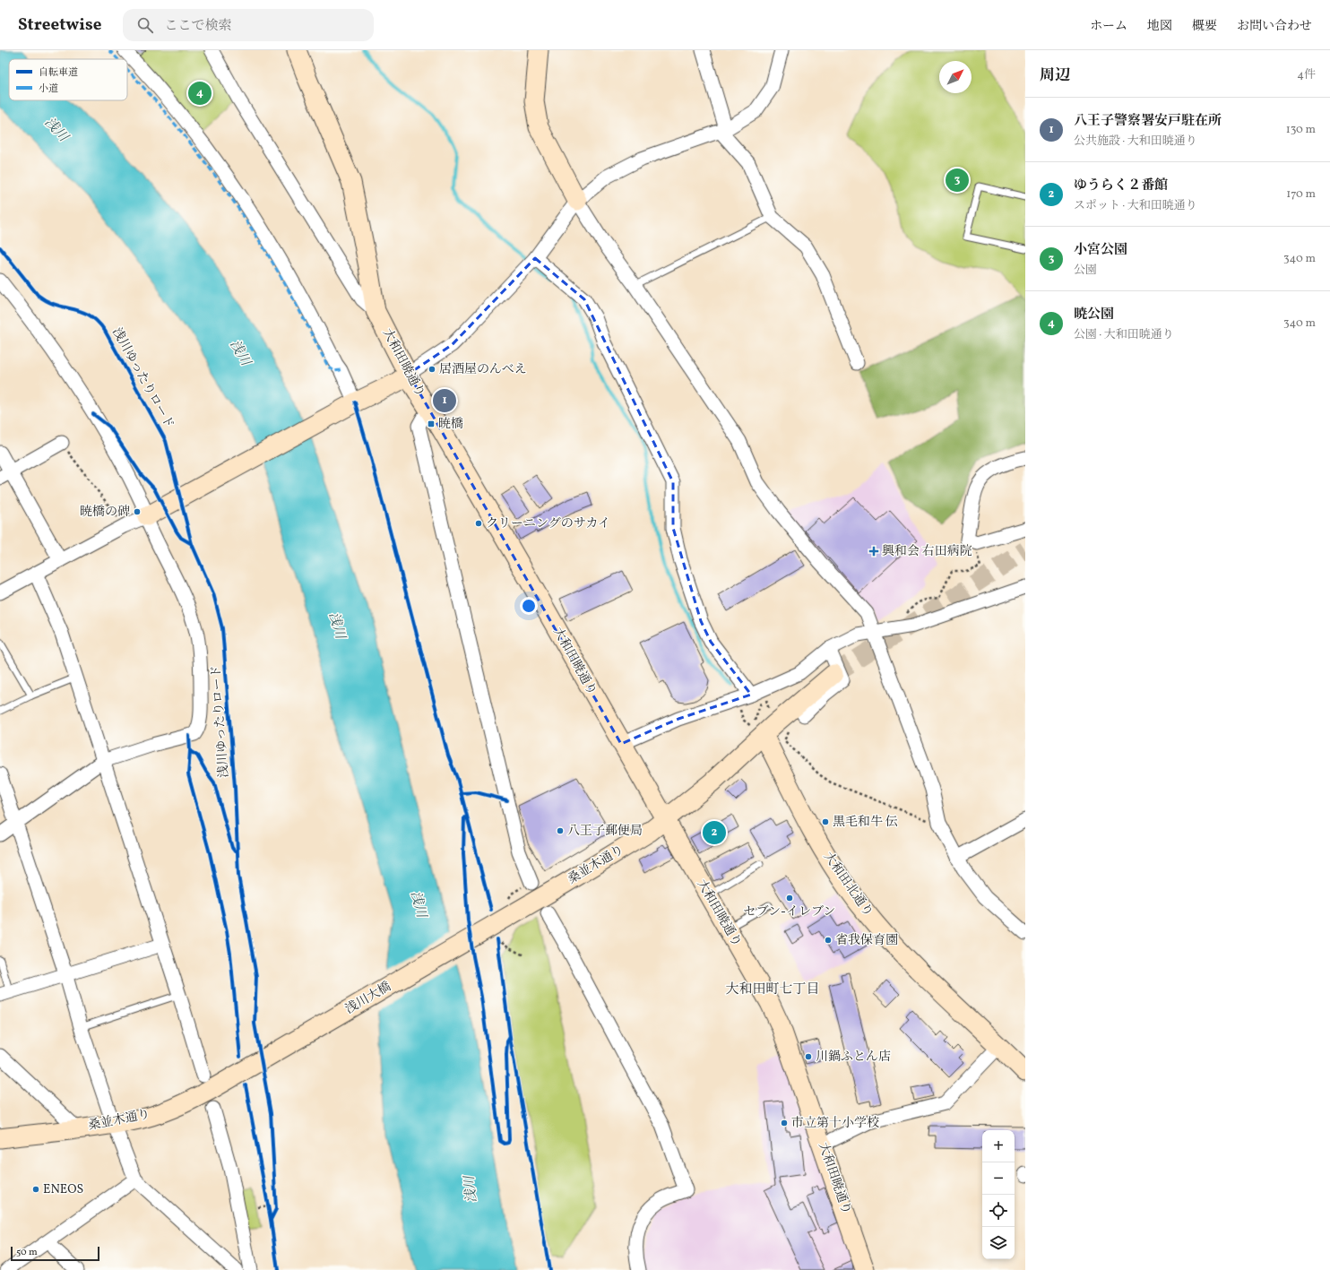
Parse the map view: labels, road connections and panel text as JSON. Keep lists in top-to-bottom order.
{
  "streets": {
    "street": [
      "大和田暁通り",
      "桑並木通り",
      "大和田北通り",
      "浅川大橋"
    ],
    "cycle path": ["浅川ゆったりロード"]
  },
  "crossings": [
    ["大和田暁通り", "桑並木通り"],
    ["桑並木通り", "大和田北通り"],
    ["桑並木通り", "浅川大橋"]
  ],
  "districts": ["大和田町七丁目"],
  "water": ["浅川"],
  "places": {
    "other": [
      "居酒屋のんべえ",
      "暁橋の碑",
      "クリーニングのサカイ",
      "黒毛和牛 伝",
      "八王子郵便局",
      "セブン-イレブン",
      "省我保育園",
      "川鍋ふとん店",
      "市立第十小学校",
      "ENEOS"
    ],
    "transit": ["暁橋"],
    "health": ["興和会 右田病院"]
  },
  "legend": ["自転車道", "小道"],
  "scale_bar": "50 m",
  "north": "top right",
  "page": {
    "header": "Streetwise",
    "search": "ここで検索",
    "nav": [
      "ホーム",
      "地図",
      "概要",
      "お問い合わせ"
    ],
    "heading": ["周辺", "4件"],
    "pins": [
      "4",
      "3",
      "1",
      "2"
    ],
    "list": [
      {
        "mark": "1",
        "name": "八王子警察署安戸駐在所",
        "note": "公共施設 · 大和田暁通り",
        "value": "130 m"
      },
      {
        "mark": "2",
        "name": "ゆうらく２番館",
        "note": "スポット · 大和田暁通り",
        "value": "170 m"
      },
      {
        "mark": "3",
        "name": "小宮公園",
        "note": "公園",
        "value": "340 m"
      },
      {
        "mark": "4",
        "name": "暁公園",
        "note": "公園 · 大和田暁通り",
        "value": "340 m"
      }
    ],
    "map_buttons": ["+", "−"],
    "scale": "50 m"
  }
}
